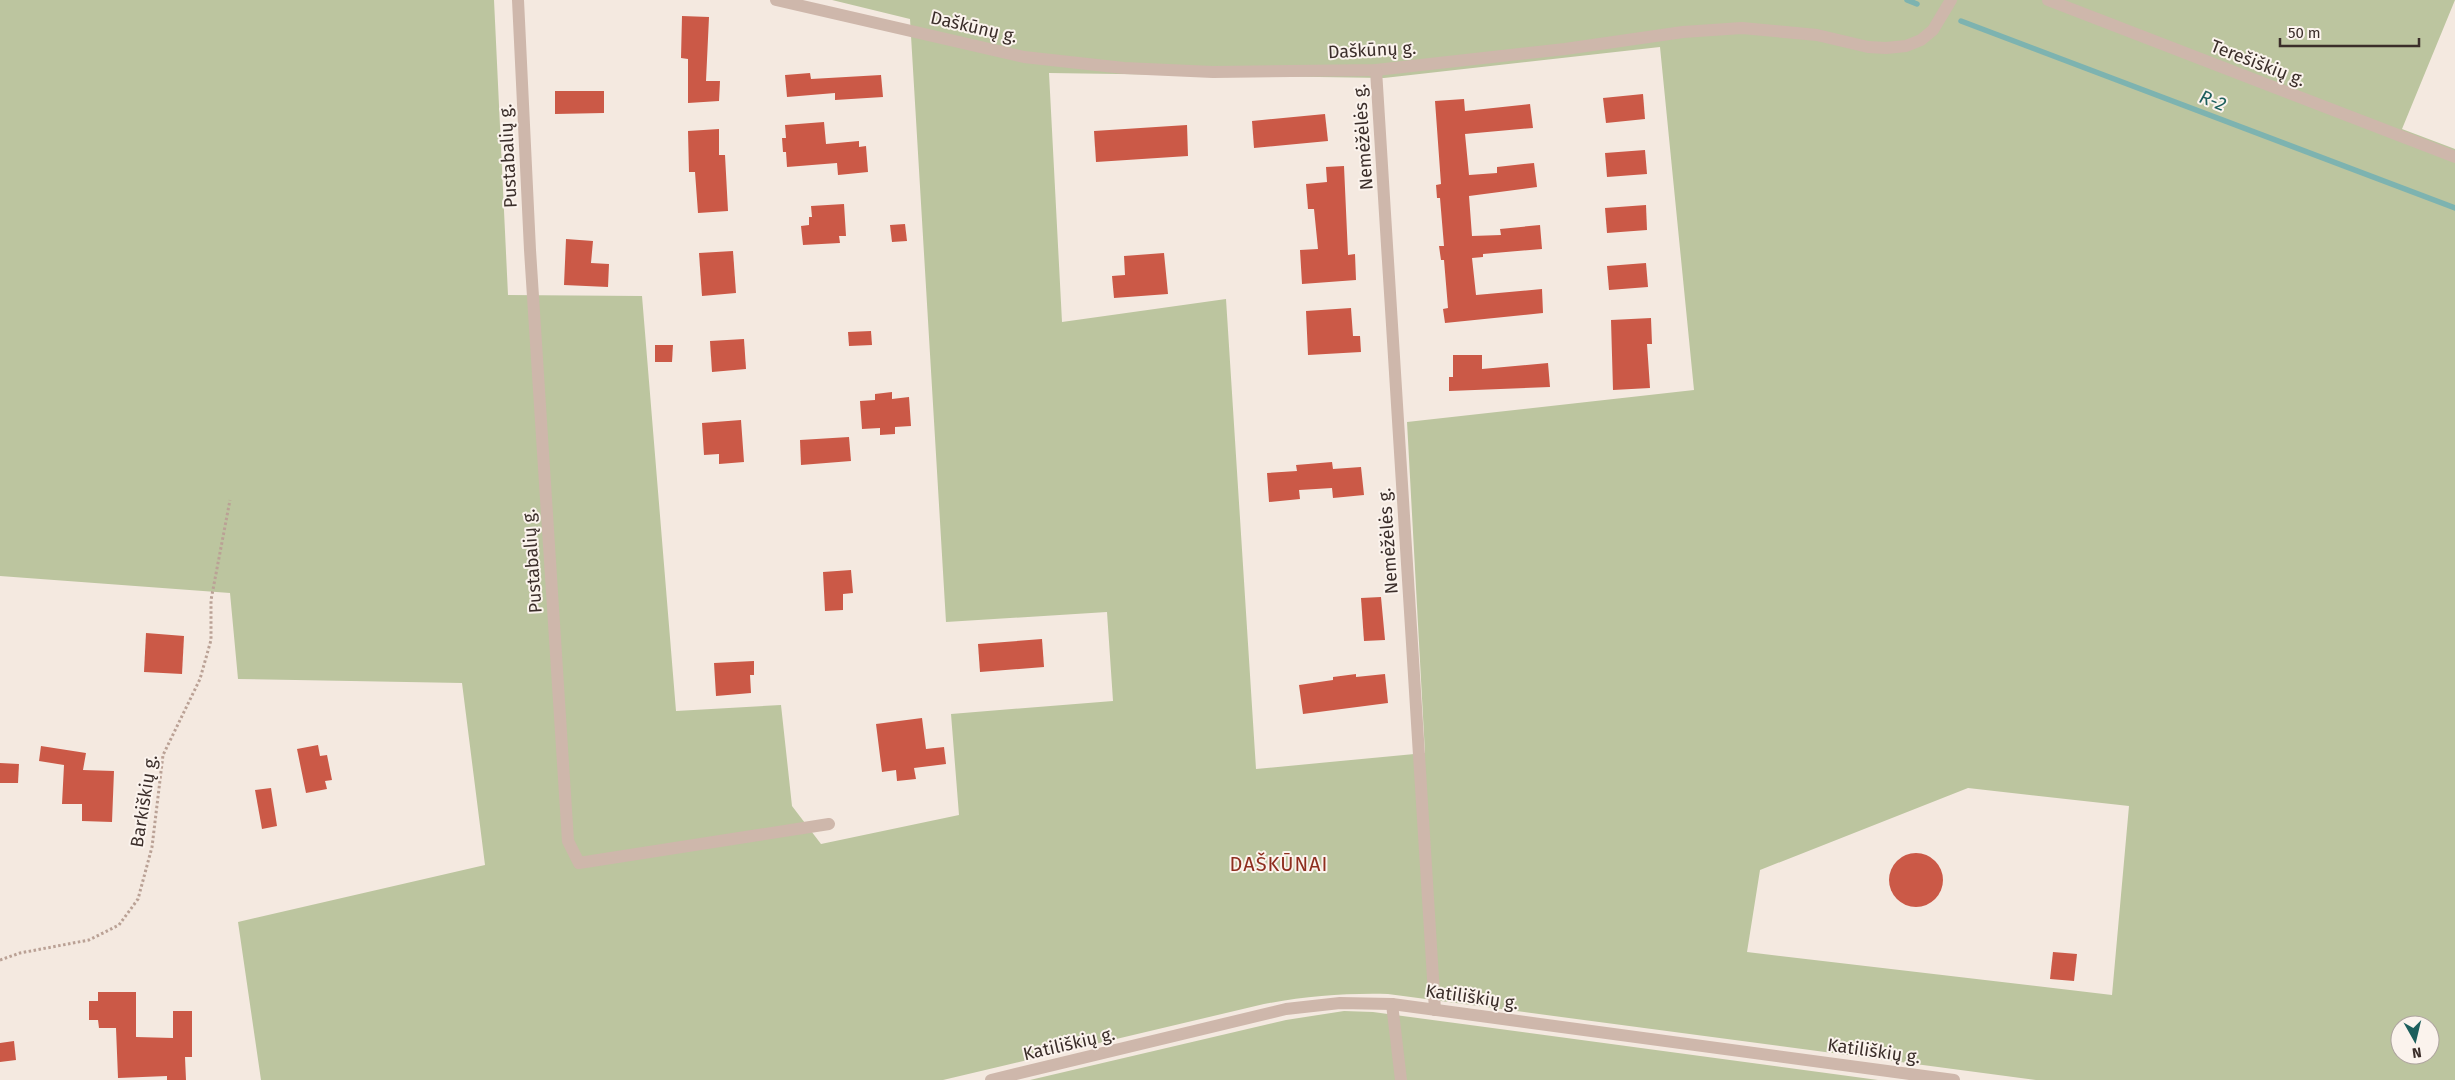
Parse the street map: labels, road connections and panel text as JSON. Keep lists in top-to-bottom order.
{
  "streets": {
    "street": [
      "Daškūnų g.",
      "Terešiškių g.",
      "Nemėžėlės g.",
      "Pustabalių g.",
      "Katiliškių g."
    ],
    "path": ["Barkiškių g."]
  },
  "crossings": [
    ["Daškūnų g.", "Nemėžėlės g."],
    ["Nemėžėlės g.", "Katiliškių g."]
  ],
  "districts": ["DAŠKŪNAI"],
  "water": ["R-2"],
  "scale_bar": "50 m",
  "north": "bottom"
}
